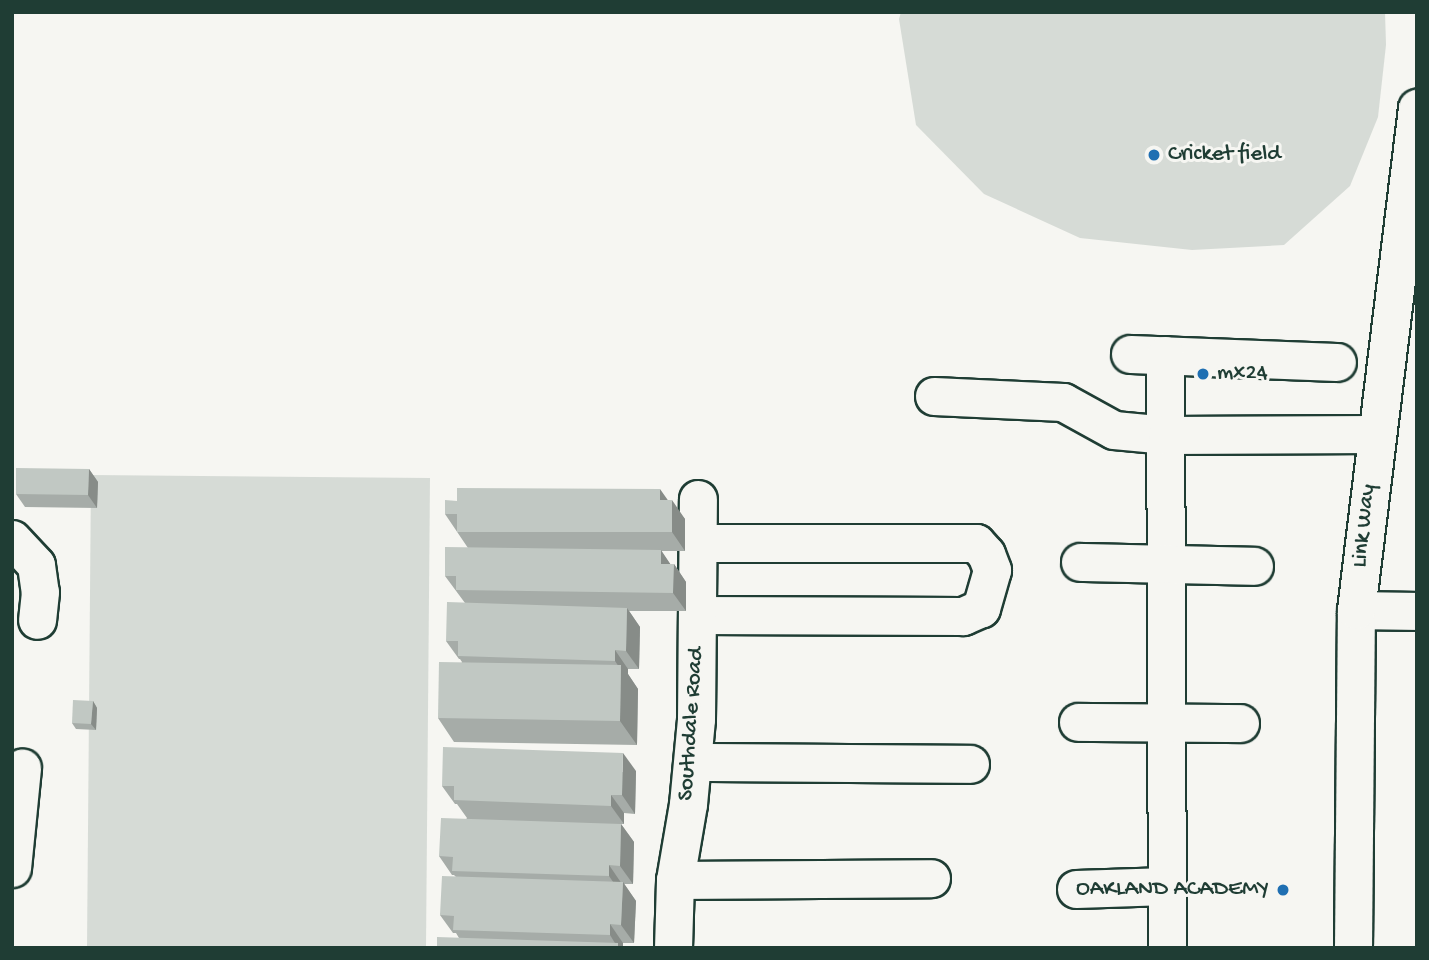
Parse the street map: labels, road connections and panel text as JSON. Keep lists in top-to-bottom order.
{
  "streets": {
    "street": ["Link Way", "Southdale Road"]
  },
  "places": ["Cricket field", "mx24", "OAKLAND ACADEMY"]
}
